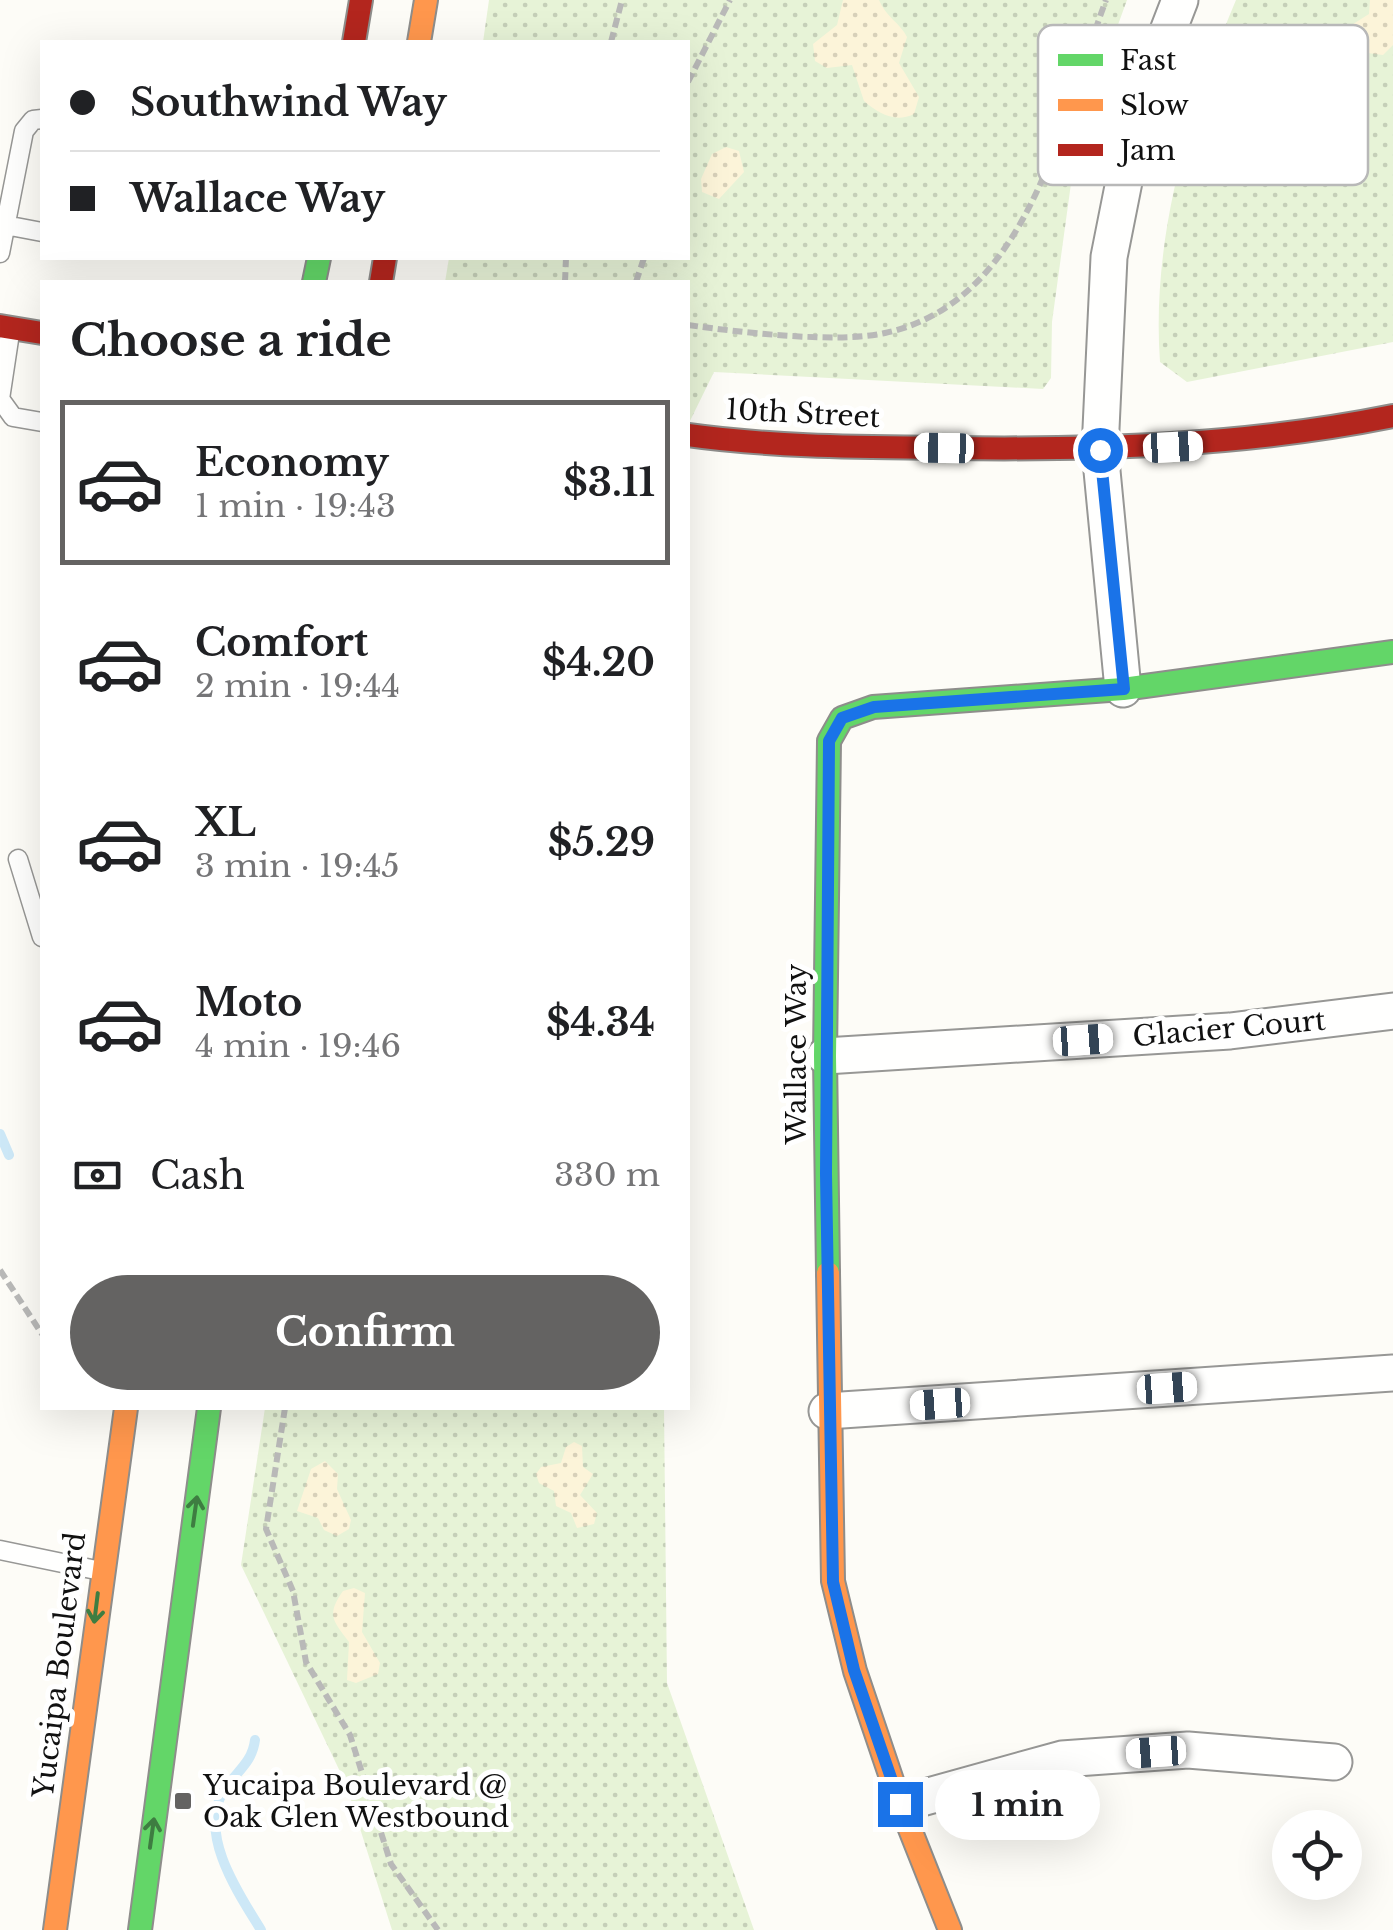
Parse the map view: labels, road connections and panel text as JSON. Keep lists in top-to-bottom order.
{
  "streets": {
    "street": [
      "10th Street",
      "Glacier Court",
      "Wallace Way",
      "Yucaipa Boulevard"
    ]
  },
  "crossings": [
    ["Glacier Court", "Wallace Way"]
  ],
  "places": {
    "transit": ["Yucaipa Boulevard @ Oak Glen Westbound"]
  },
  "legend": ["Fast", "Slow", "Jam"],
  "page": {
    "banner": ["Southwind Way", "Wallace Way"],
    "heading": "Choose a ride",
    "list": [
      {
        "name": "Economy",
        "note": "1 min · 19:43",
        "value": "$3.11"
      },
      {
        "name": "Comfort",
        "note": "2 min · 19:44",
        "value": "$4.20"
      },
      {
        "name": "XL",
        "note": "3 min · 19:45",
        "value": "$5.29"
      },
      {
        "name": "Moto",
        "note": "4 min · 19:46",
        "value": "$4.34"
      }
    ],
    "pay": ["Cash", "330 m"],
    "buttons": "Confirm",
    "bubble": "1 min"
  }
}
